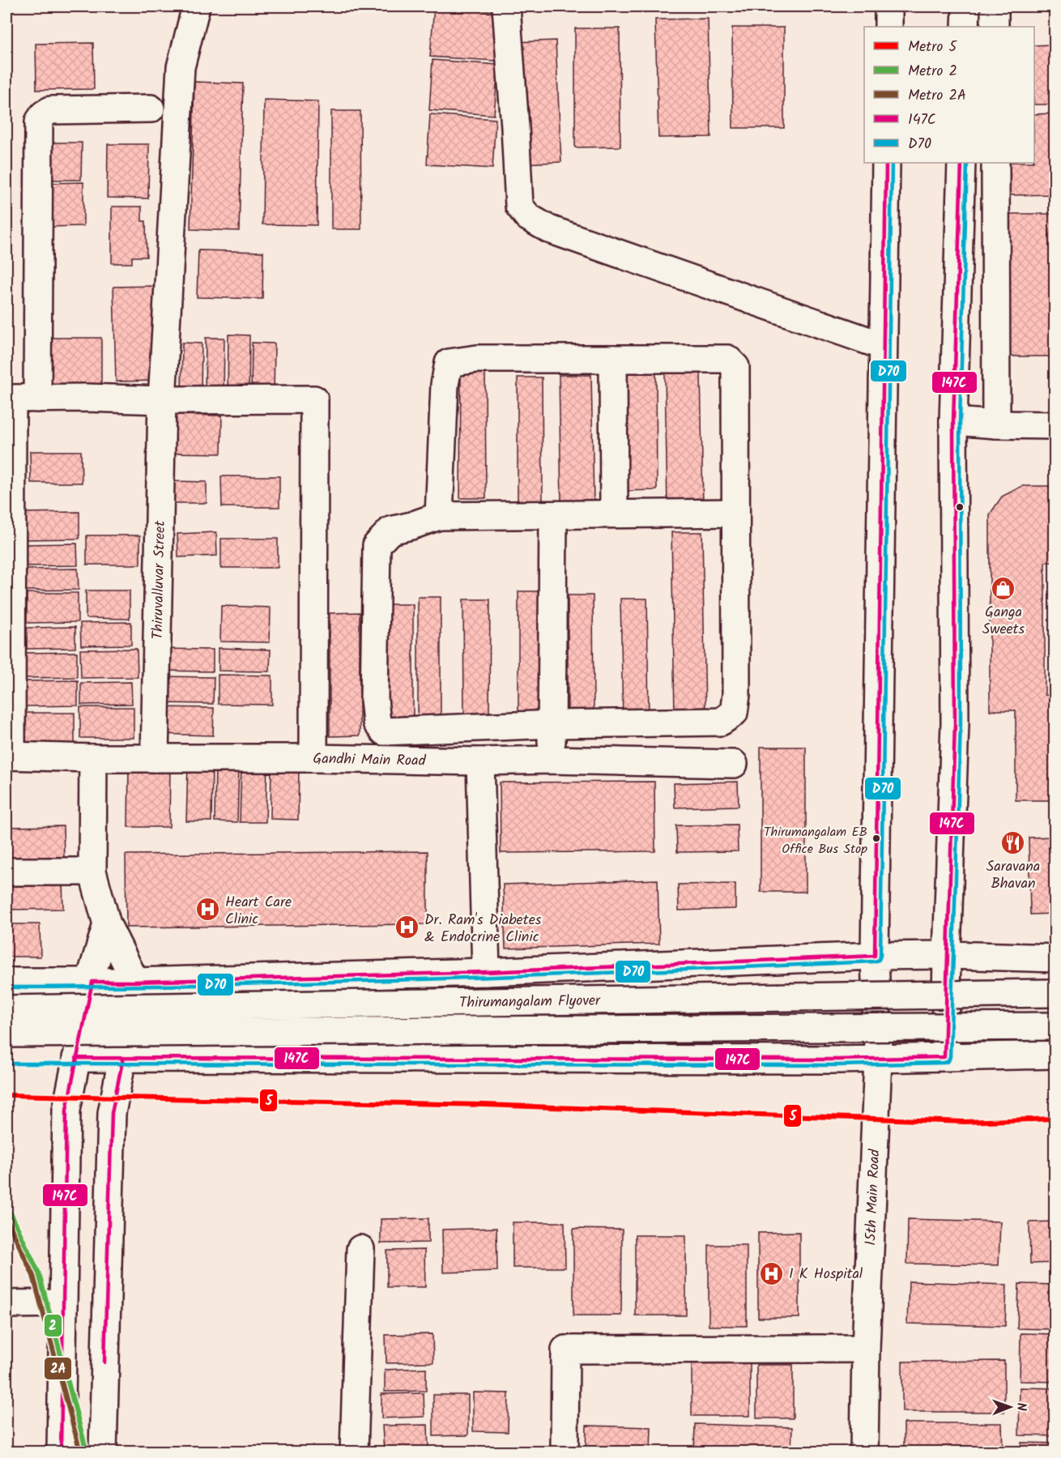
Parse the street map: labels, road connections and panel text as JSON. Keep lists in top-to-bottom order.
{
  "streets": {
    "street": [
      "Thiruvalluvar Street",
      "Gandhi Main Road",
      "Thirumangalam Flyover",
      "15th Main Road"
    ]
  },
  "crossings": [
    ["Thiruvalluvar Street", "Gandhi Main Road"]
  ],
  "places": {
    "shop": ["Ganga Sweets"],
    "other": ["Thirumangalam EB Office Bus Stop"],
    "restaurant": ["Saravana Bhavan"],
    "hospital": ["Heart Care Clinic", "Dr. Ram's Diabetes & Endocrine Clinic", "I K Hospital"]
  },
  "lines": [
    "transit line 147C",
    "transit line D70",
    "metro line 5",
    "metro line 2",
    "metro line 2A"
  ],
  "legend": [
    "Metro 5",
    "Metro 2",
    "Metro 2A",
    "147C",
    "D70"
  ],
  "north": "right"
}
